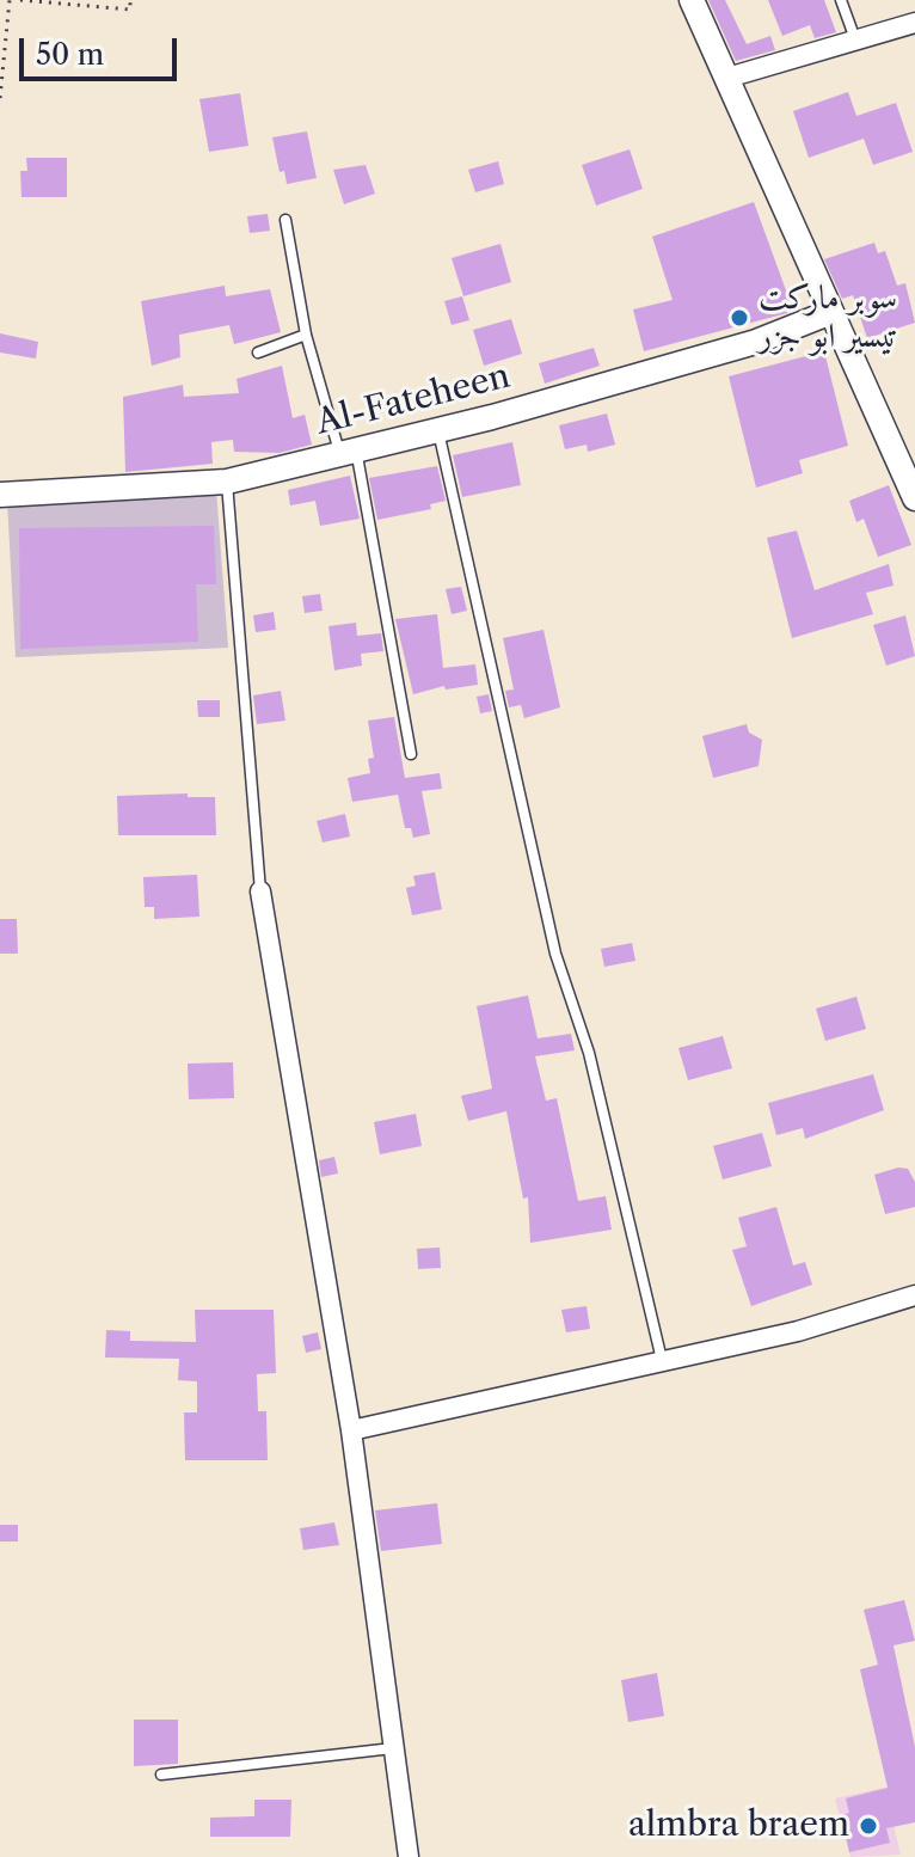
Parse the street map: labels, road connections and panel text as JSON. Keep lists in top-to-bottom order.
{
  "streets": {
    "street": ["Al-Fateheen"]
  },
  "places": ["سوبر ماركت تيسير ابو جزر", "almbra braem"],
  "scale_bar": "50 m"
}
